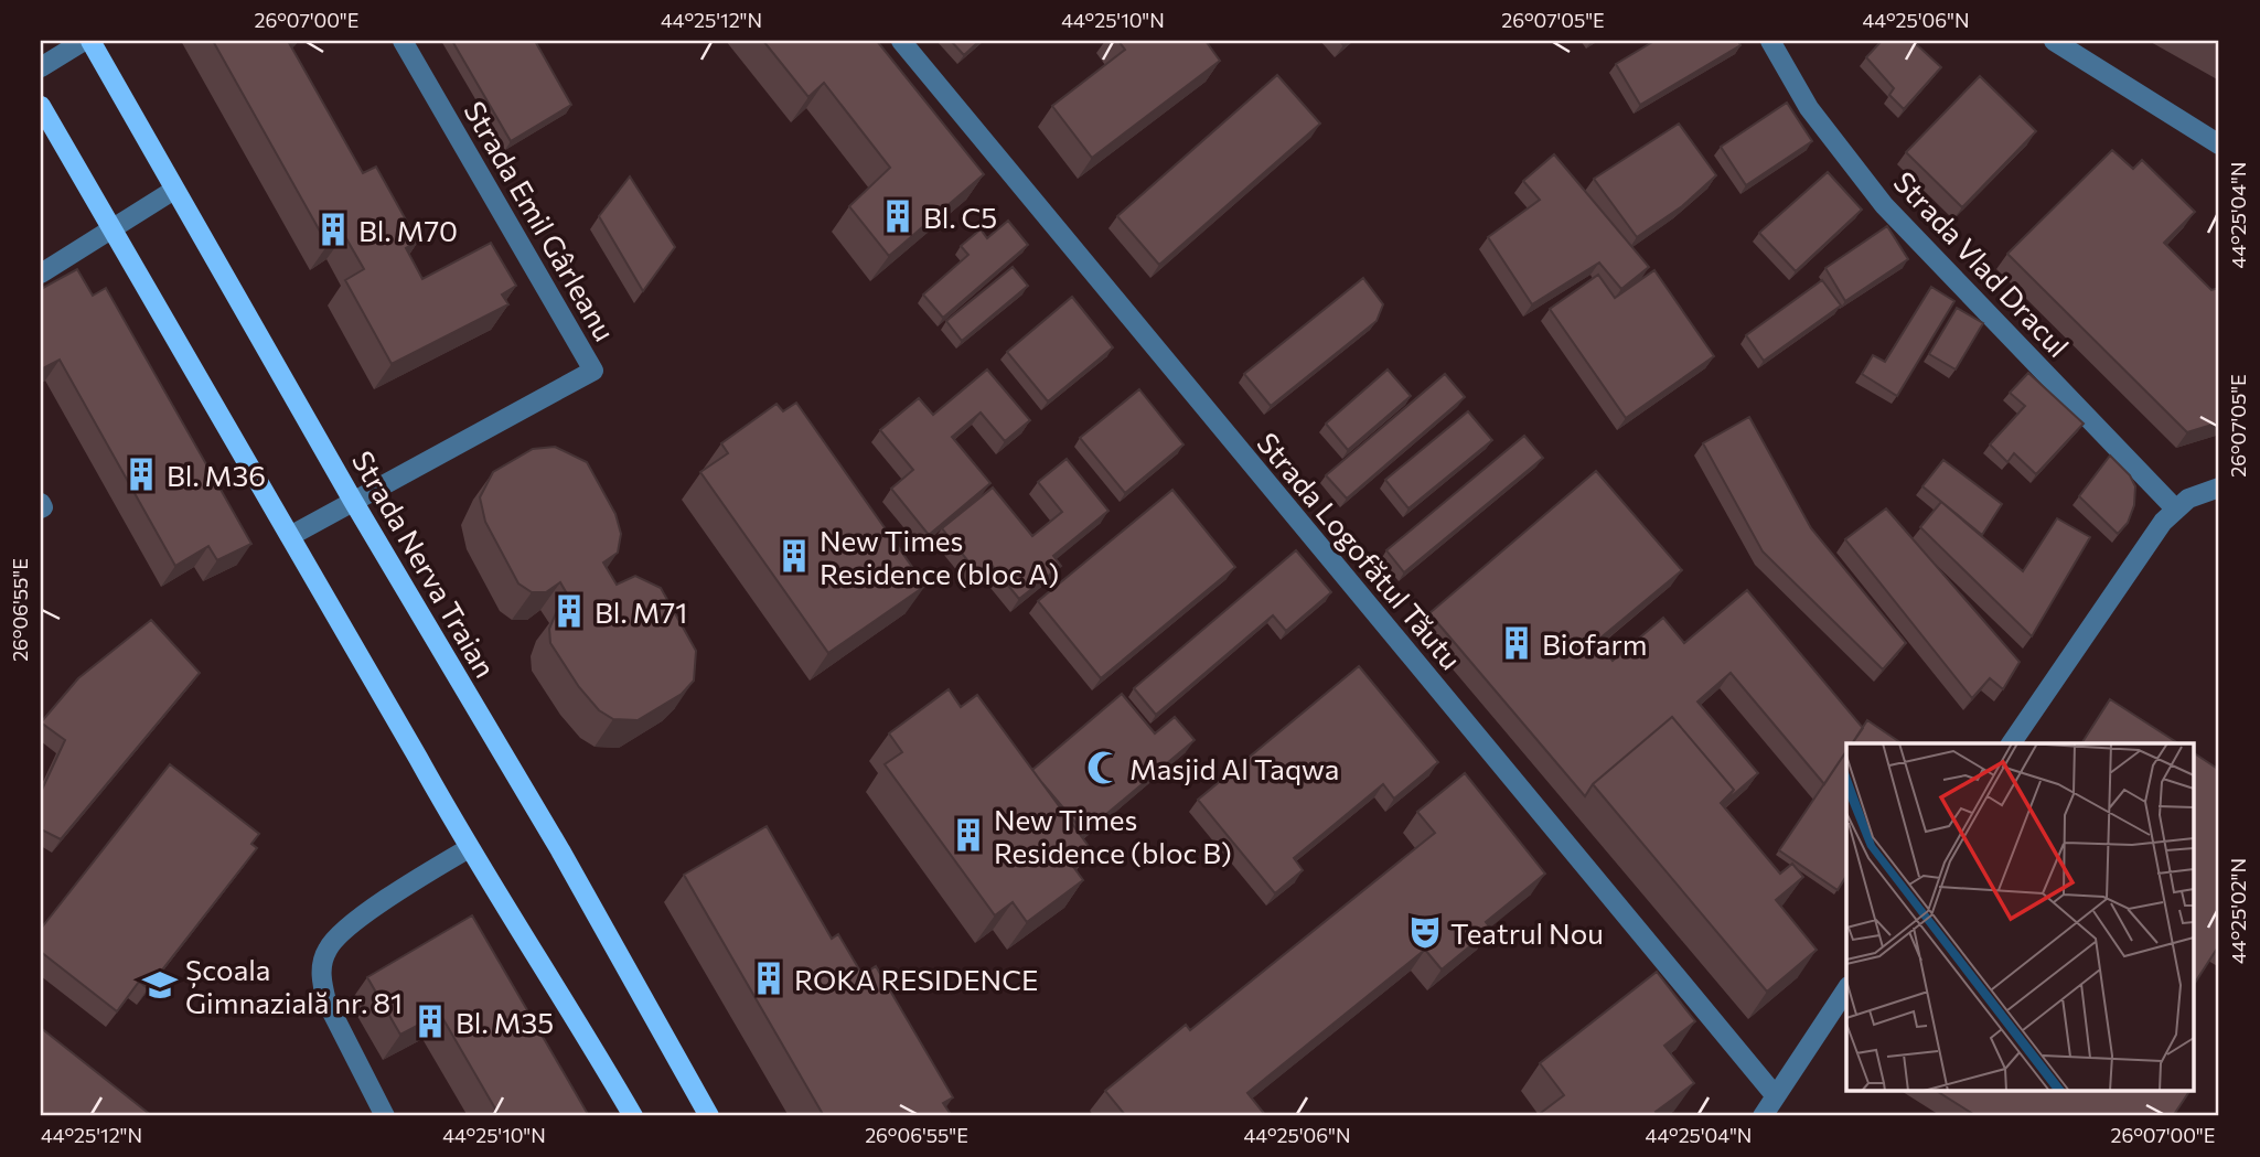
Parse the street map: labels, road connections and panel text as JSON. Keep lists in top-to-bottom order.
{
  "streets": {
    "main road": ["Strada Nerva Traian"],
    "street": ["Strada Emil Gârleanu", "Strada Vlad Dracul", "Strada Logofătul Tăutu"]
  },
  "crossings": [
    ["Strada Emil Gârleanu", "Strada Nerva Traian"]
  ],
  "places": {
    "building": [
      "Bl. C5",
      "Bl. M70",
      "Bl. M36",
      "New Times Residence (bloc A)",
      "Bl. M71",
      "Biofarm",
      "New Times Residence (bloc B)",
      "ROKA RESIDENCE",
      "Bl. M35"
    ],
    "mosque": ["Masjid Al Taqwa"],
    "theatre": ["Teatrul Nou"],
    "school or university": ["Școala Gimnazială nr. 81"]
  },
  "coordinates": [
    "26°07'00\"E",
    "44°25'12\"N",
    "44°25'10\"N",
    "26°07'05\"E",
    "44°25'06\"N",
    "44°25'04\"N",
    "26°06'55\"E",
    "44°25'02\"N"
  ]
}
